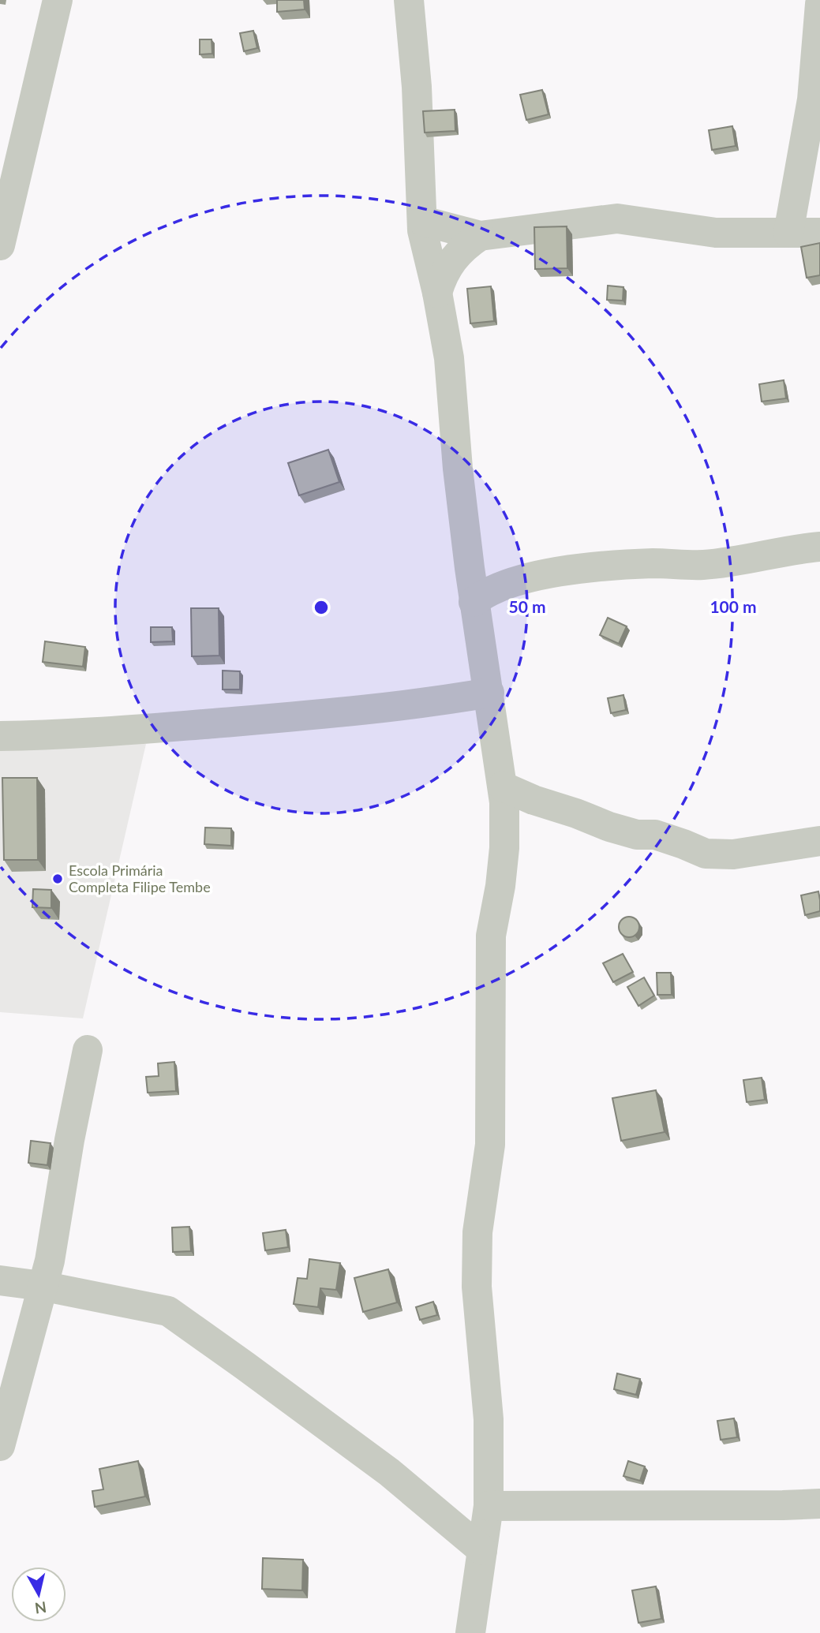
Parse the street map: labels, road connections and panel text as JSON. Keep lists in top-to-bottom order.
{
  "places": ["Escola Primária Completa Filipe Tembe"],
  "north": "bottom",
  "rings": ["50 m", "100 m"]
}
